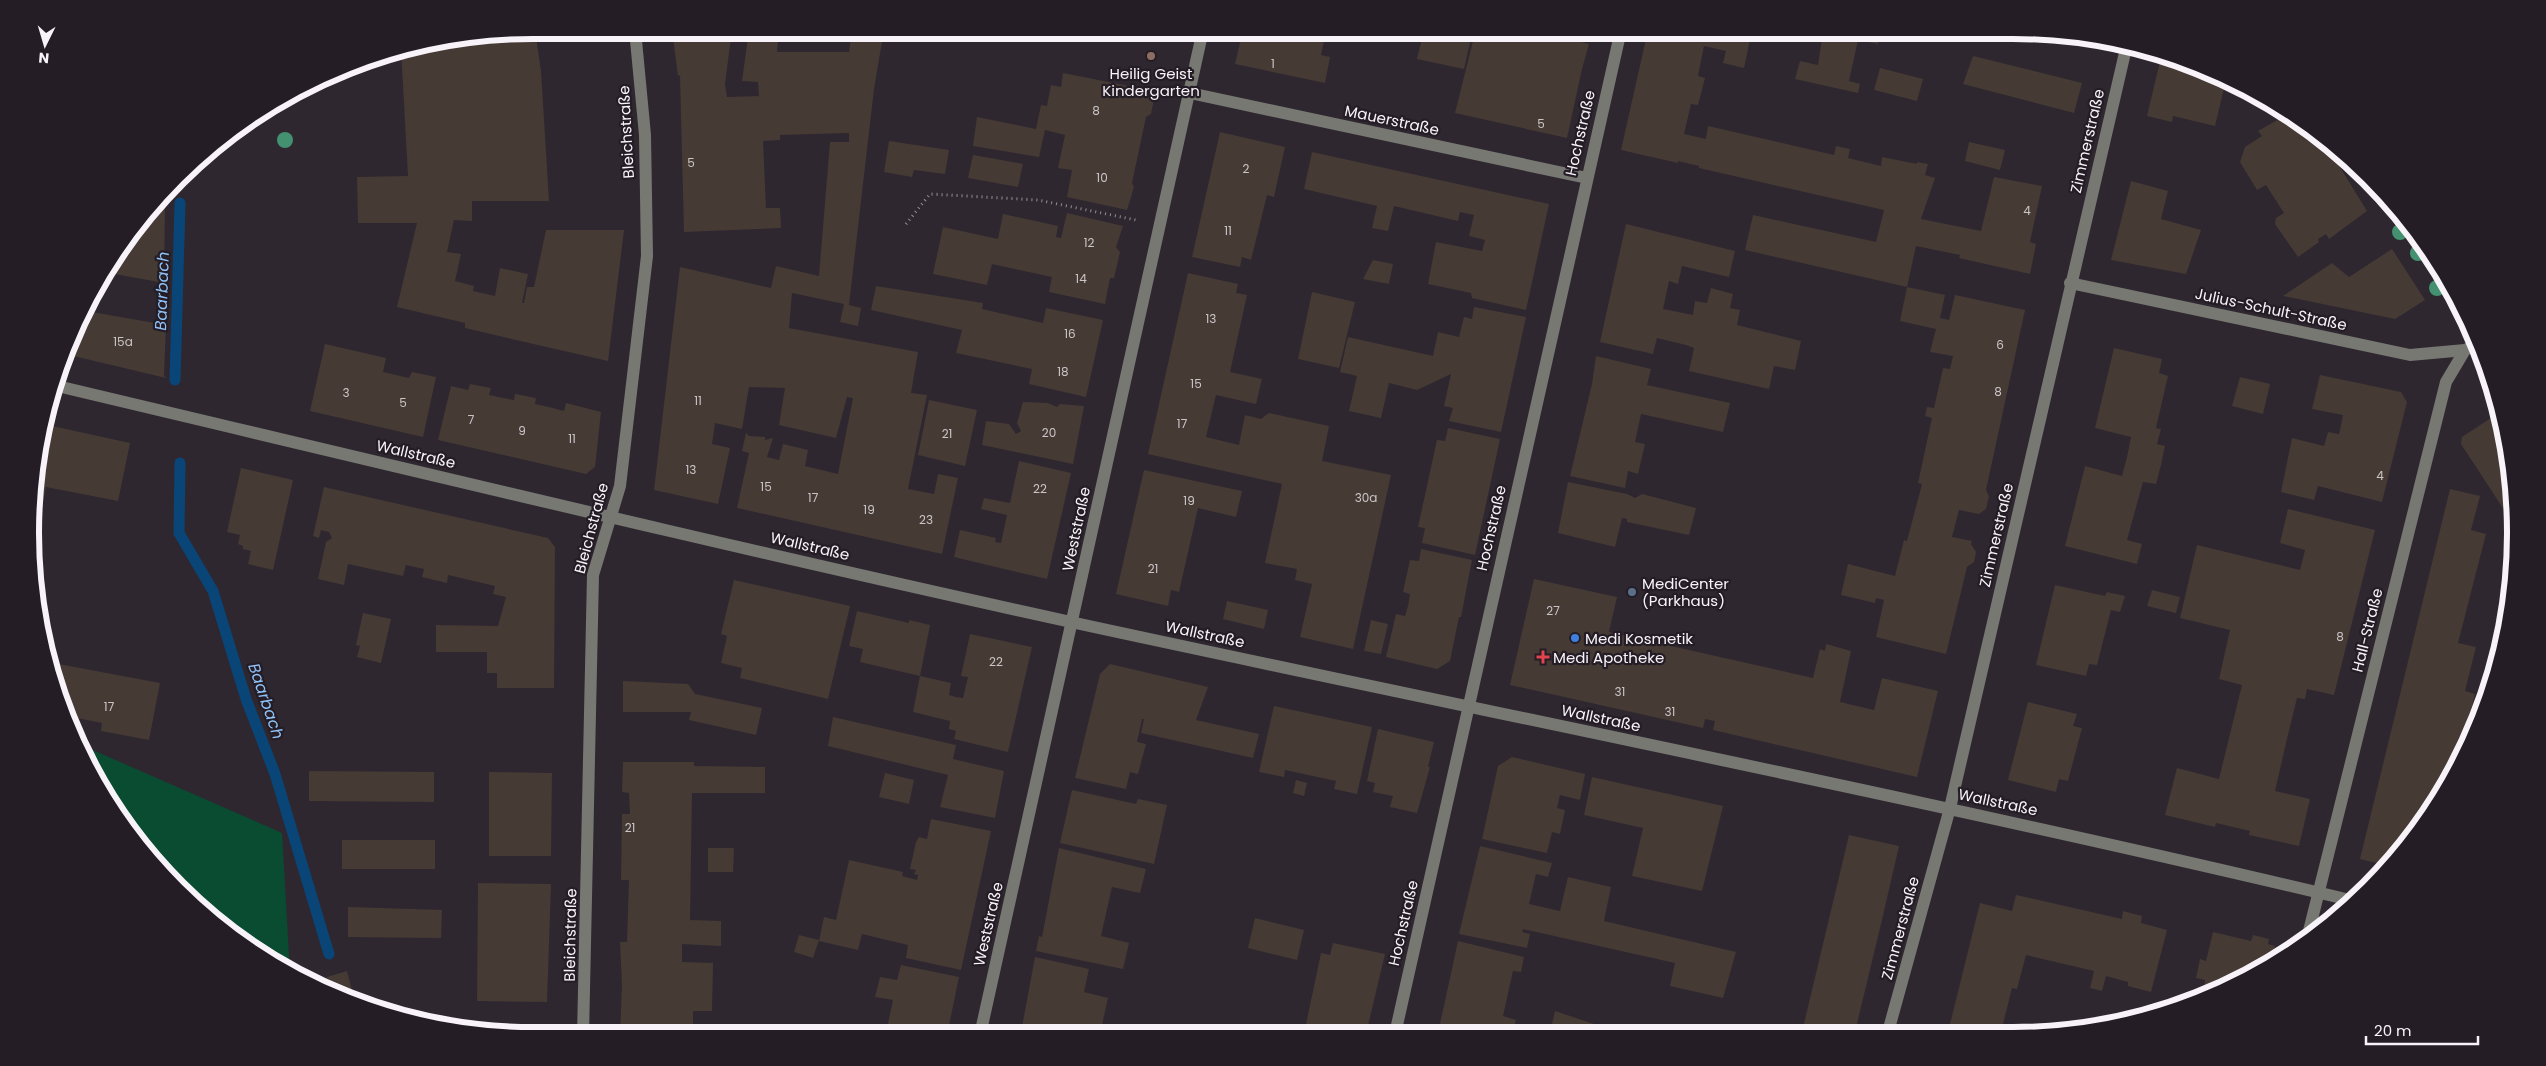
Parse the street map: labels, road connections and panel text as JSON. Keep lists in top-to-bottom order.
{
  "streets": {
    "street": [
      "Mauerstraße",
      "Bleichstraße",
      "Hochstraße",
      "Zimmerstraße",
      "Julius-Schult-Straße",
      "Wallstraße",
      "Weststraße",
      "Hall-Straße"
    ]
  },
  "crossings": [
    ["Mauerstraße", "Hochstraße"],
    ["Mauerstraße", "Weststraße"],
    ["Bleichstraße", "Wallstraße"],
    ["Hochstraße", "Wallstraße"],
    ["Zimmerstraße", "Julius-Schult-Straße"],
    ["Zimmerstraße", "Wallstraße"],
    ["Julius-Schult-Straße", "Hall-Straße"],
    ["Wallstraße", "Weststraße"],
    ["Wallstraße", "Hall-Straße"]
  ],
  "water": ["Baarbach"],
  "places": {
    "other": ["Heilig Geist Kindergarten", "MediCenter (Parkhaus)", "Medi Kosmetik"],
    "health": ["Medi Apotheke"]
  },
  "house_numbers": [
    "1",
    "8",
    "5",
    "5",
    "2",
    "10",
    "4",
    "11",
    "12",
    "14",
    "13",
    "16",
    "15a",
    "6",
    "18",
    "15",
    "8",
    "3",
    "11",
    "5",
    "7",
    "17",
    "9",
    "20",
    "21",
    "11",
    "13",
    "4",
    "15",
    "22",
    "17",
    "30a",
    "19",
    "19",
    "23",
    "21",
    "27",
    "8",
    "22",
    "31",
    "17",
    "31",
    "21"
  ],
  "scale_bar": "20 m",
  "north": "bottom"
}
